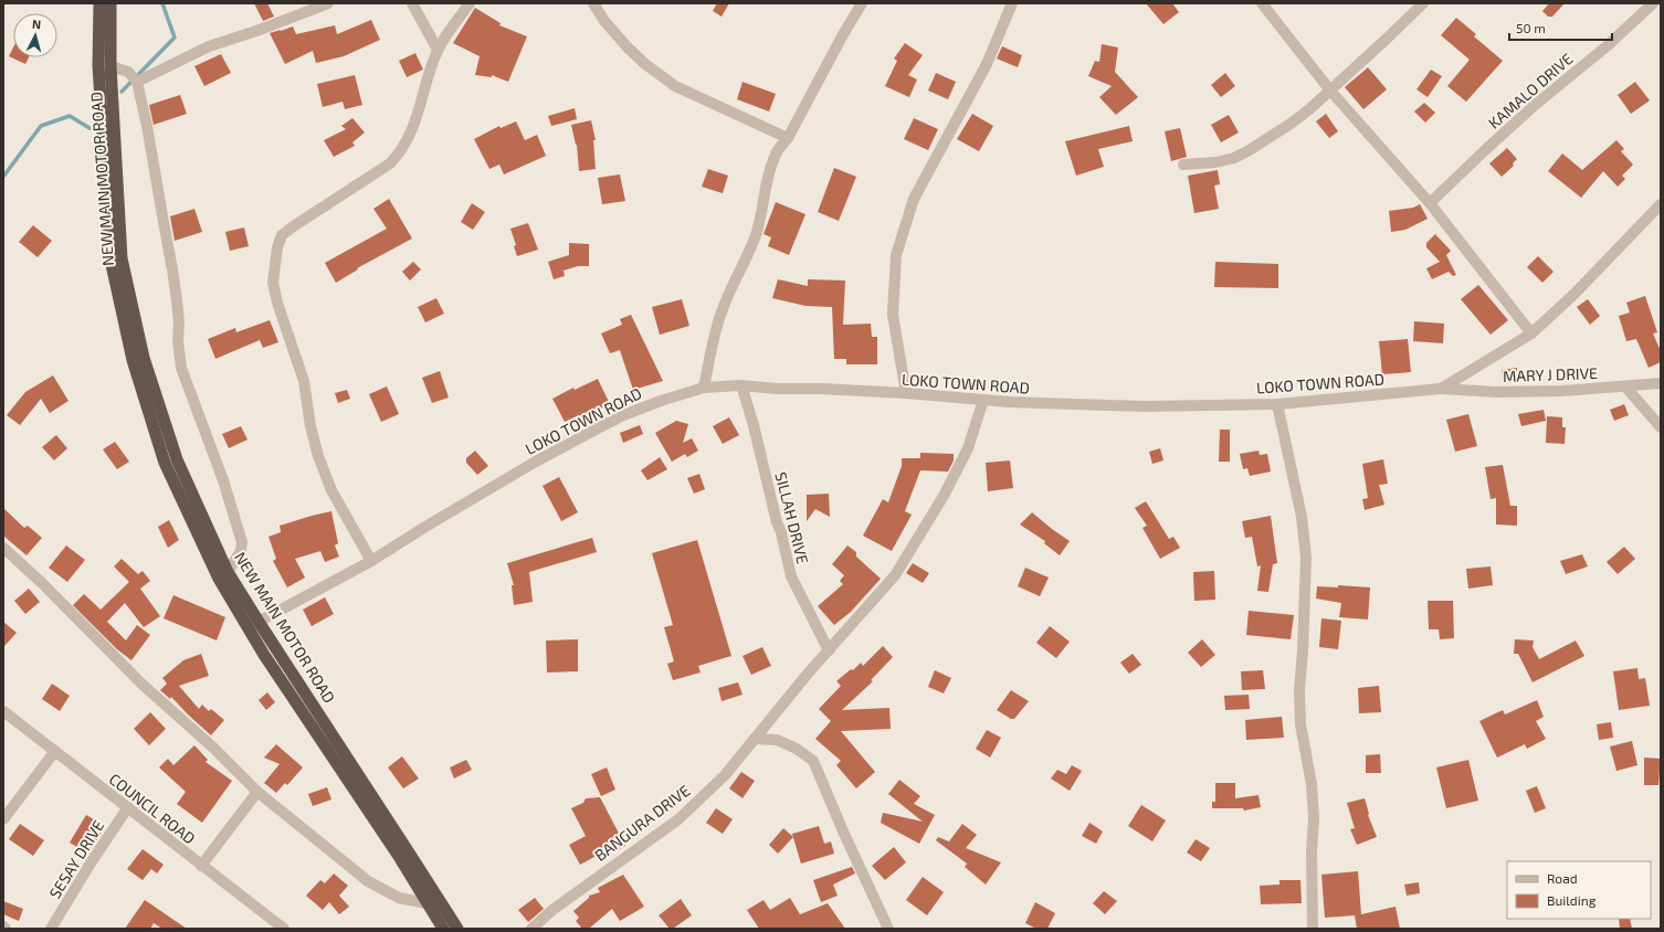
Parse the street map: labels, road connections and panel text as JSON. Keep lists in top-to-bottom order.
{
  "streets": {
    "highway": ["NEW MAIN MOTOR ROAD"],
    "street": [
      "KAMALO DRIVE",
      "MARY J DRIVE",
      "LOKO TOWN ROAD",
      "SILLAH DRIVE",
      "COUNCIL ROAD",
      "BANGURA DRIVE",
      "SESAY DRIVE"
    ]
  },
  "crossings": [
    ["NEW MAIN MOTOR ROAD", "LOKO TOWN ROAD"],
    ["MARY J DRIVE", "LOKO TOWN ROAD"],
    ["LOKO TOWN ROAD", "SILLAH DRIVE"],
    ["LOKO TOWN ROAD", "BANGURA DRIVE"],
    ["SILLAH DRIVE", "BANGURA DRIVE"],
    ["COUNCIL ROAD", "SESAY DRIVE"]
  ],
  "legend": ["Road", "Building"],
  "scale_bar": "50 m",
  "north": "top"
}
